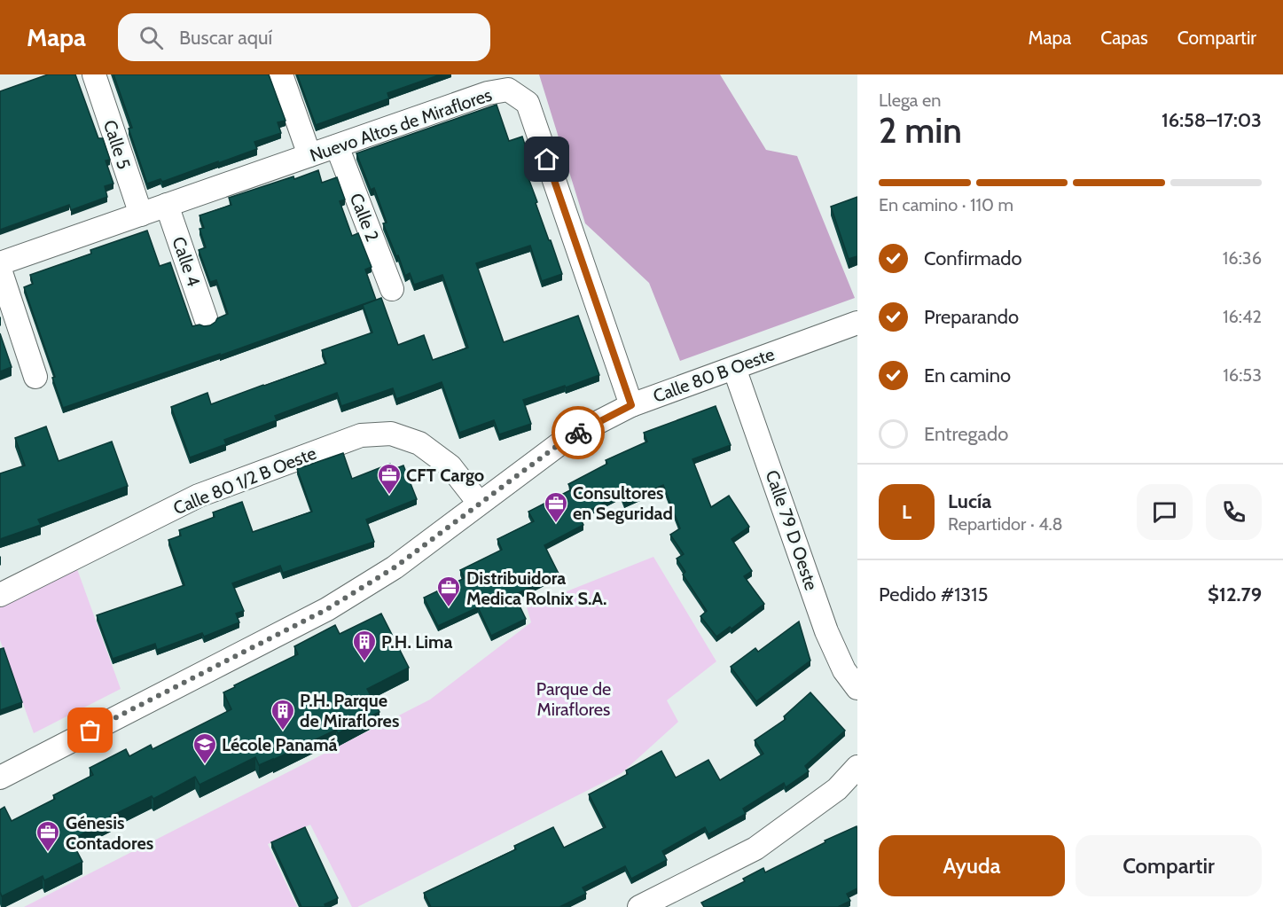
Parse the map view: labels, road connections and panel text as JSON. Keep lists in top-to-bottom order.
{
  "streets": {
    "street": [
      "Nuevo Altos de Miraflores",
      "Calle 5",
      "Calle 2",
      "Calle 4",
      "Calle 80 B Oeste",
      "Calle 80 1/2 B Oeste",
      "Calle 79 D Oeste"
    ]
  },
  "crossings": [
    ["Nuevo Altos de Miraflores", "Calle 5"],
    ["Nuevo Altos de Miraflores", "Calle 2"],
    ["Nuevo Altos de Miraflores", "Calle 4"],
    ["Nuevo Altos de Miraflores", "Calle 80 B Oeste"],
    ["Calle 80 B Oeste", "Calle 80 1/2 B Oeste"],
    ["Calle 80 B Oeste", "Calle 79 D Oeste"]
  ],
  "parks": ["Parque de Miraflores"],
  "places": {
    "office": [
      "CFT Cargo",
      "Consultores en Seguridad",
      "Distribuidora Medica Rolnix S.A.",
      "Génesis Contadores"
    ],
    "building": ["P.H. Lima", "P.H. Parque de Miraflores"],
    "school or university": ["Lécole Panamá"]
  },
  "page": {
    "header": "Mapa",
    "search": "Buscar aquí",
    "nav": ["Mapa", "Capas", "Compartir"],
    "heading": ["2 min", "Llega en", "16:58–17:03"],
    "panel": [
      "Lucía",
      "Repartidor · 4.8",
      "Pedido #1315",
      "$12.79"
    ],
    "bar": "En camino · 110 m",
    "list": [
      ["Confirmado", "16:36"],
      ["Preparando", "16:42"],
      ["En camino", "16:53"],
      "Entregado"
    ],
    "round": "L",
    "buttons": ["Ayuda", "Compartir"]
  }
}
